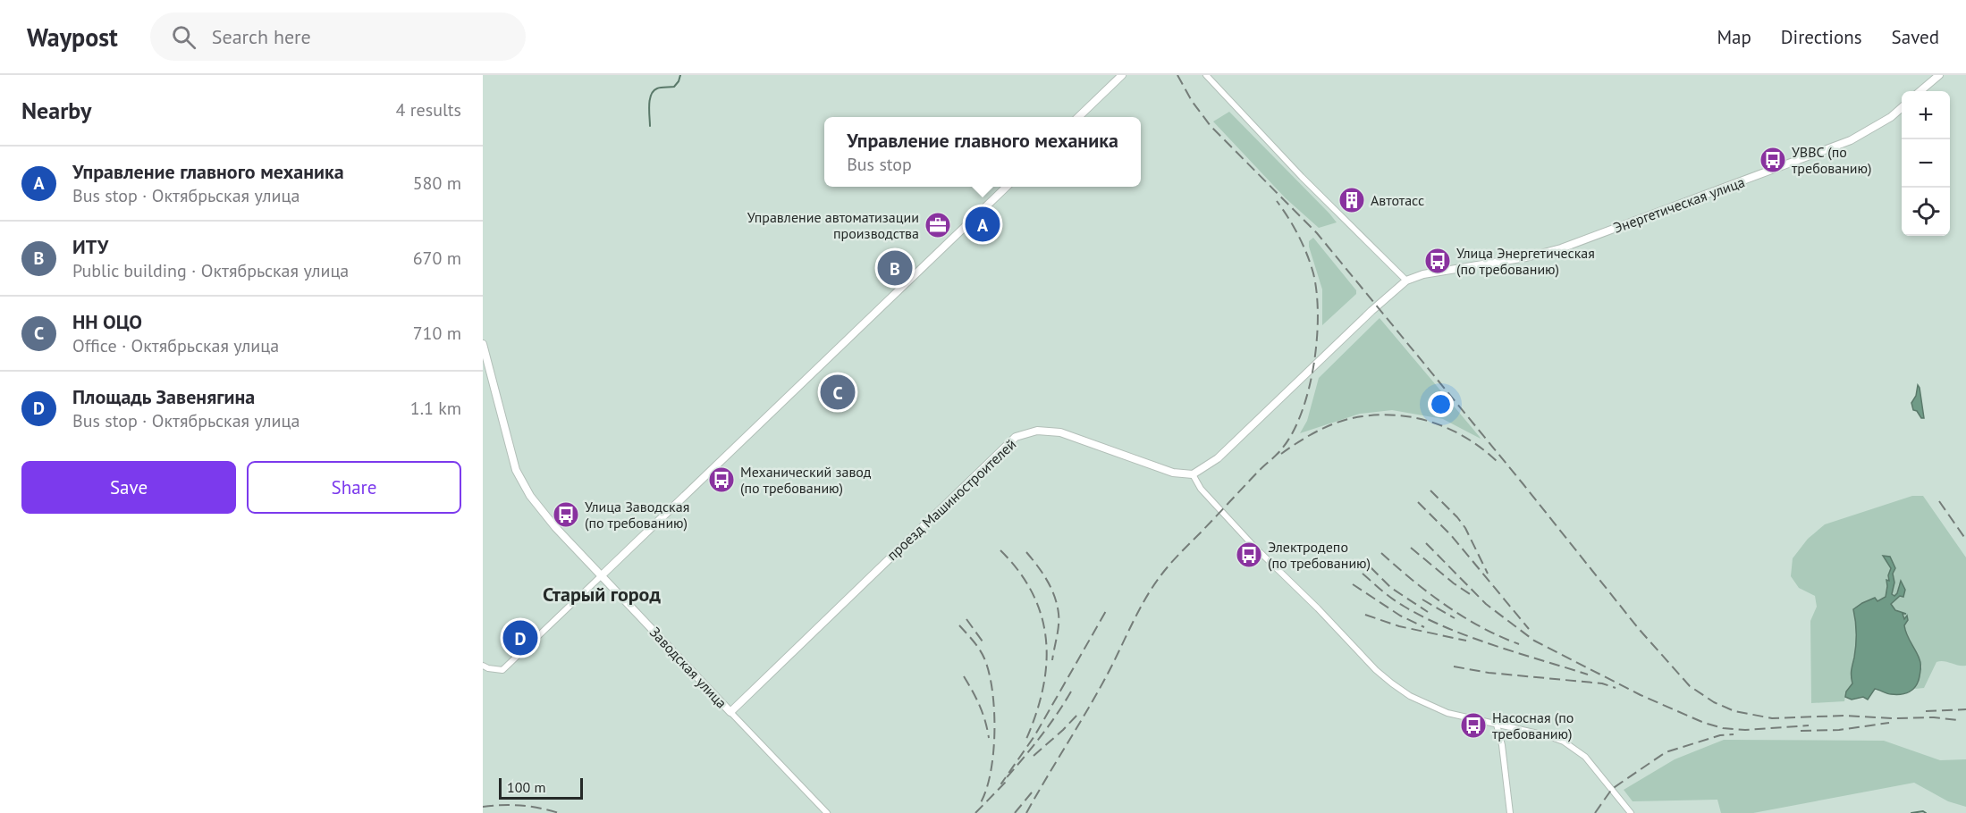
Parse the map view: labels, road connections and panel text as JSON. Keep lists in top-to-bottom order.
{
  "streets": {
    "street": ["Энергетическая улица", "проезд Машиностроителей", "Заводская улица"]
  },
  "crossings": [
    ["проезд Машиностроителей", "Заводская улица"]
  ],
  "districts": ["Старый город"],
  "places": {
    "bus stop": [
      "УВВС (по требованию)",
      "Улица Энергетическая (по требованию)",
      "Механический завод (по требованию)",
      "Улица Заводская (по требованию)",
      "Электродепо (по требованию)",
      "Насосная (по требованию)"
    ],
    "building": ["Автотасс"],
    "office": ["Управление автоматизации производства"]
  },
  "scale_bar": "100 m",
  "page": {
    "header": "Waypost",
    "search": "Search here",
    "nav": ["Map", "Directions", "Saved"],
    "heading": ["Nearby", "4 results"],
    "map_buttons": ["+", "−"],
    "popup": ["Управление главного механика", "Bus stop"],
    "list": [
      {
        "mark": "A",
        "name": "Управление главного механика",
        "note": "Bus stop · Октябрьская улица",
        "value": "580 m"
      },
      {
        "mark": "B",
        "name": "ИТУ",
        "note": "Public building · Октябрьская улица",
        "value": "670 m"
      },
      {
        "mark": "C",
        "name": "НН ОЦО",
        "note": "Office · Октябрьская улица",
        "value": "710 m"
      },
      {
        "mark": "D",
        "name": "Площадь Завенягина",
        "note": "Bus stop · Октябрьская улица",
        "value": "1.1 km"
      }
    ],
    "pins": [
      "A",
      "B",
      "C",
      "D"
    ],
    "buttons": ["Save", "Share"],
    "scale": "100 m"
  }
}
